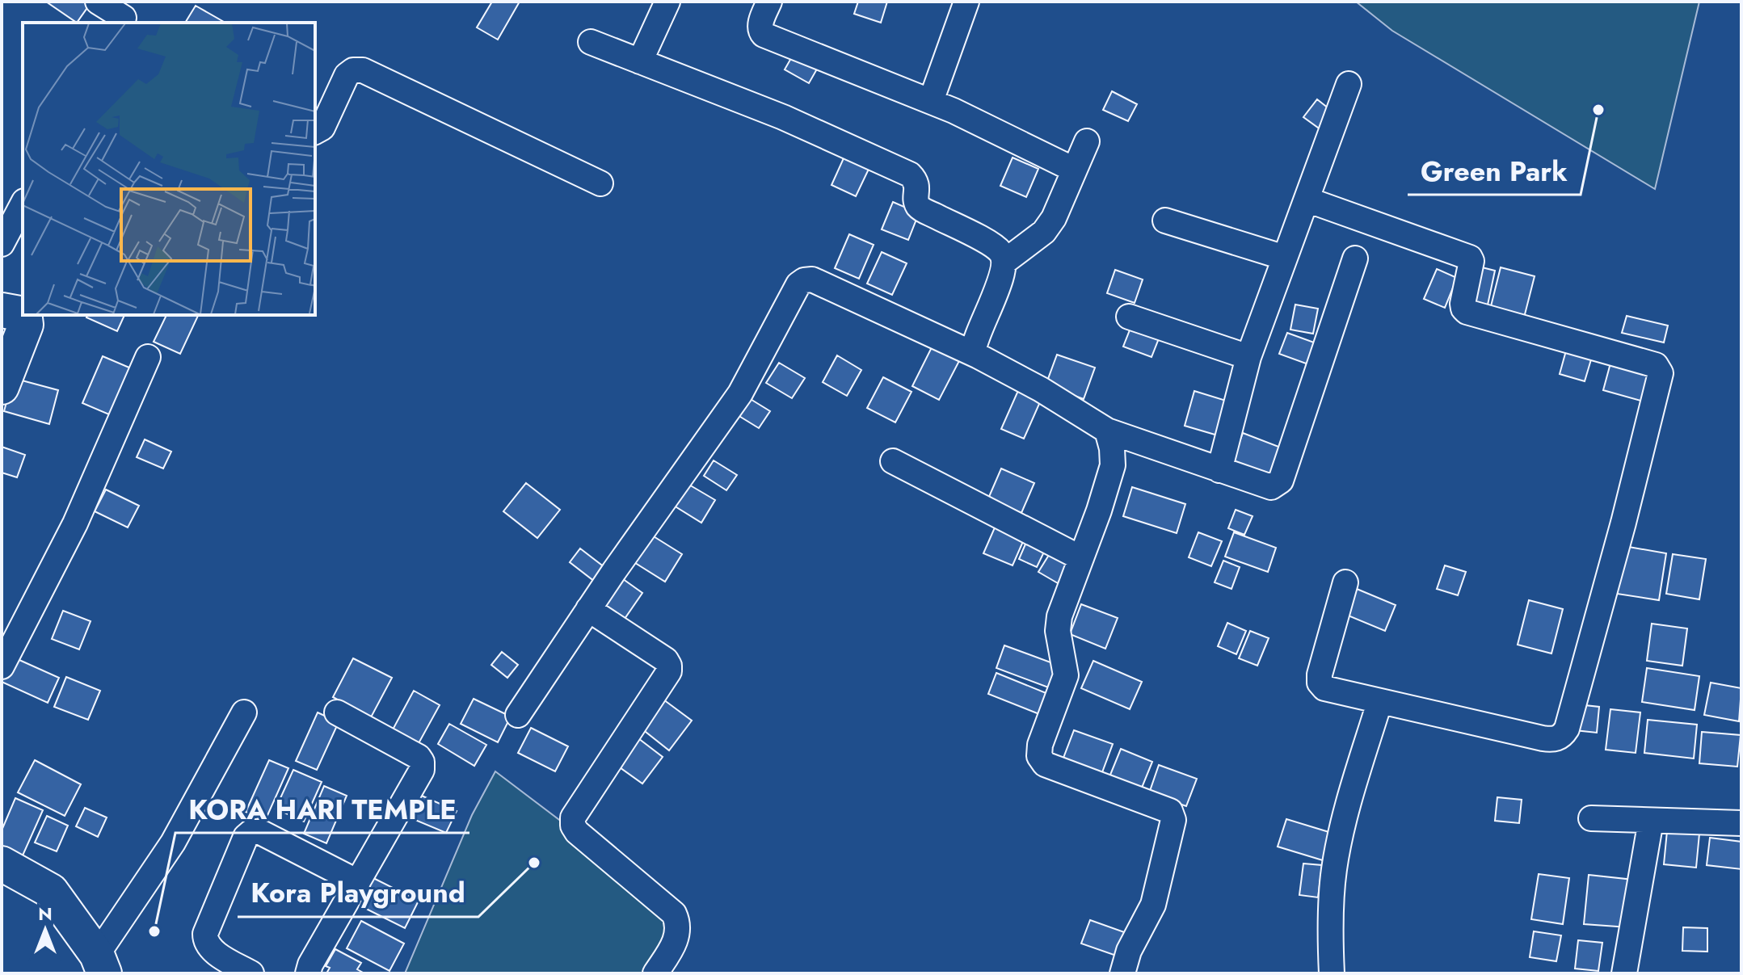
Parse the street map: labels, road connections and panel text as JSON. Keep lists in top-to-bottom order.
{
  "places": ["Green Park", "Kora Playground", "KORA HARI TEMPLE"],
  "north": "top"
}
